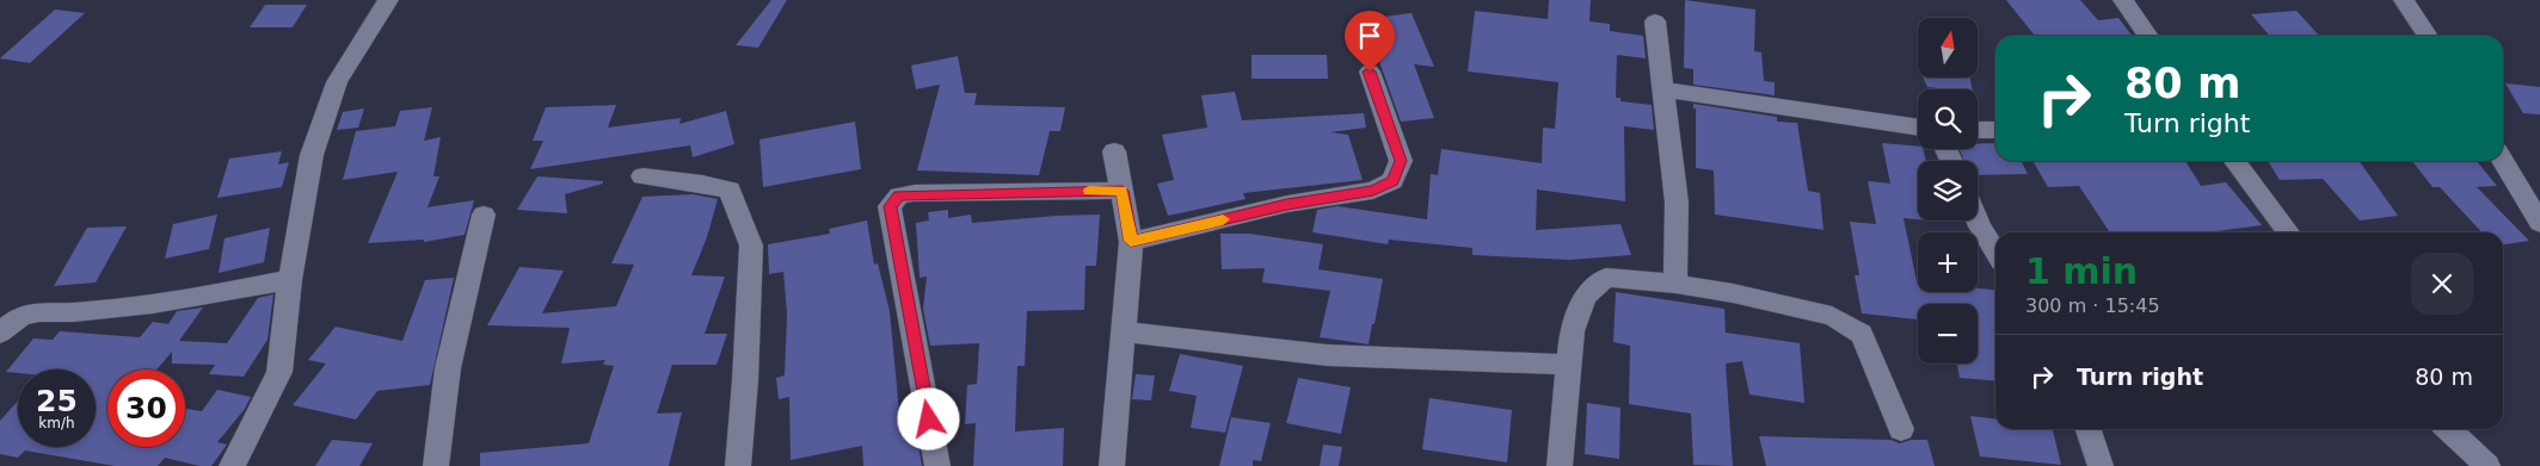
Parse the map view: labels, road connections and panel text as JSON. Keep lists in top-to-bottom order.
{
  "north": "top",
  "page": {
    "map_buttons": ["+", "−"],
    "turn": ["80 m", "Turn right"],
    "heading": ["1 min", "300 m · 15:45"],
    "list": [
      {
        "name": "Turn right",
        "value": "80 m"
      }
    ],
    "speed": "25 km/h",
    "limit": "30"
  }
}
